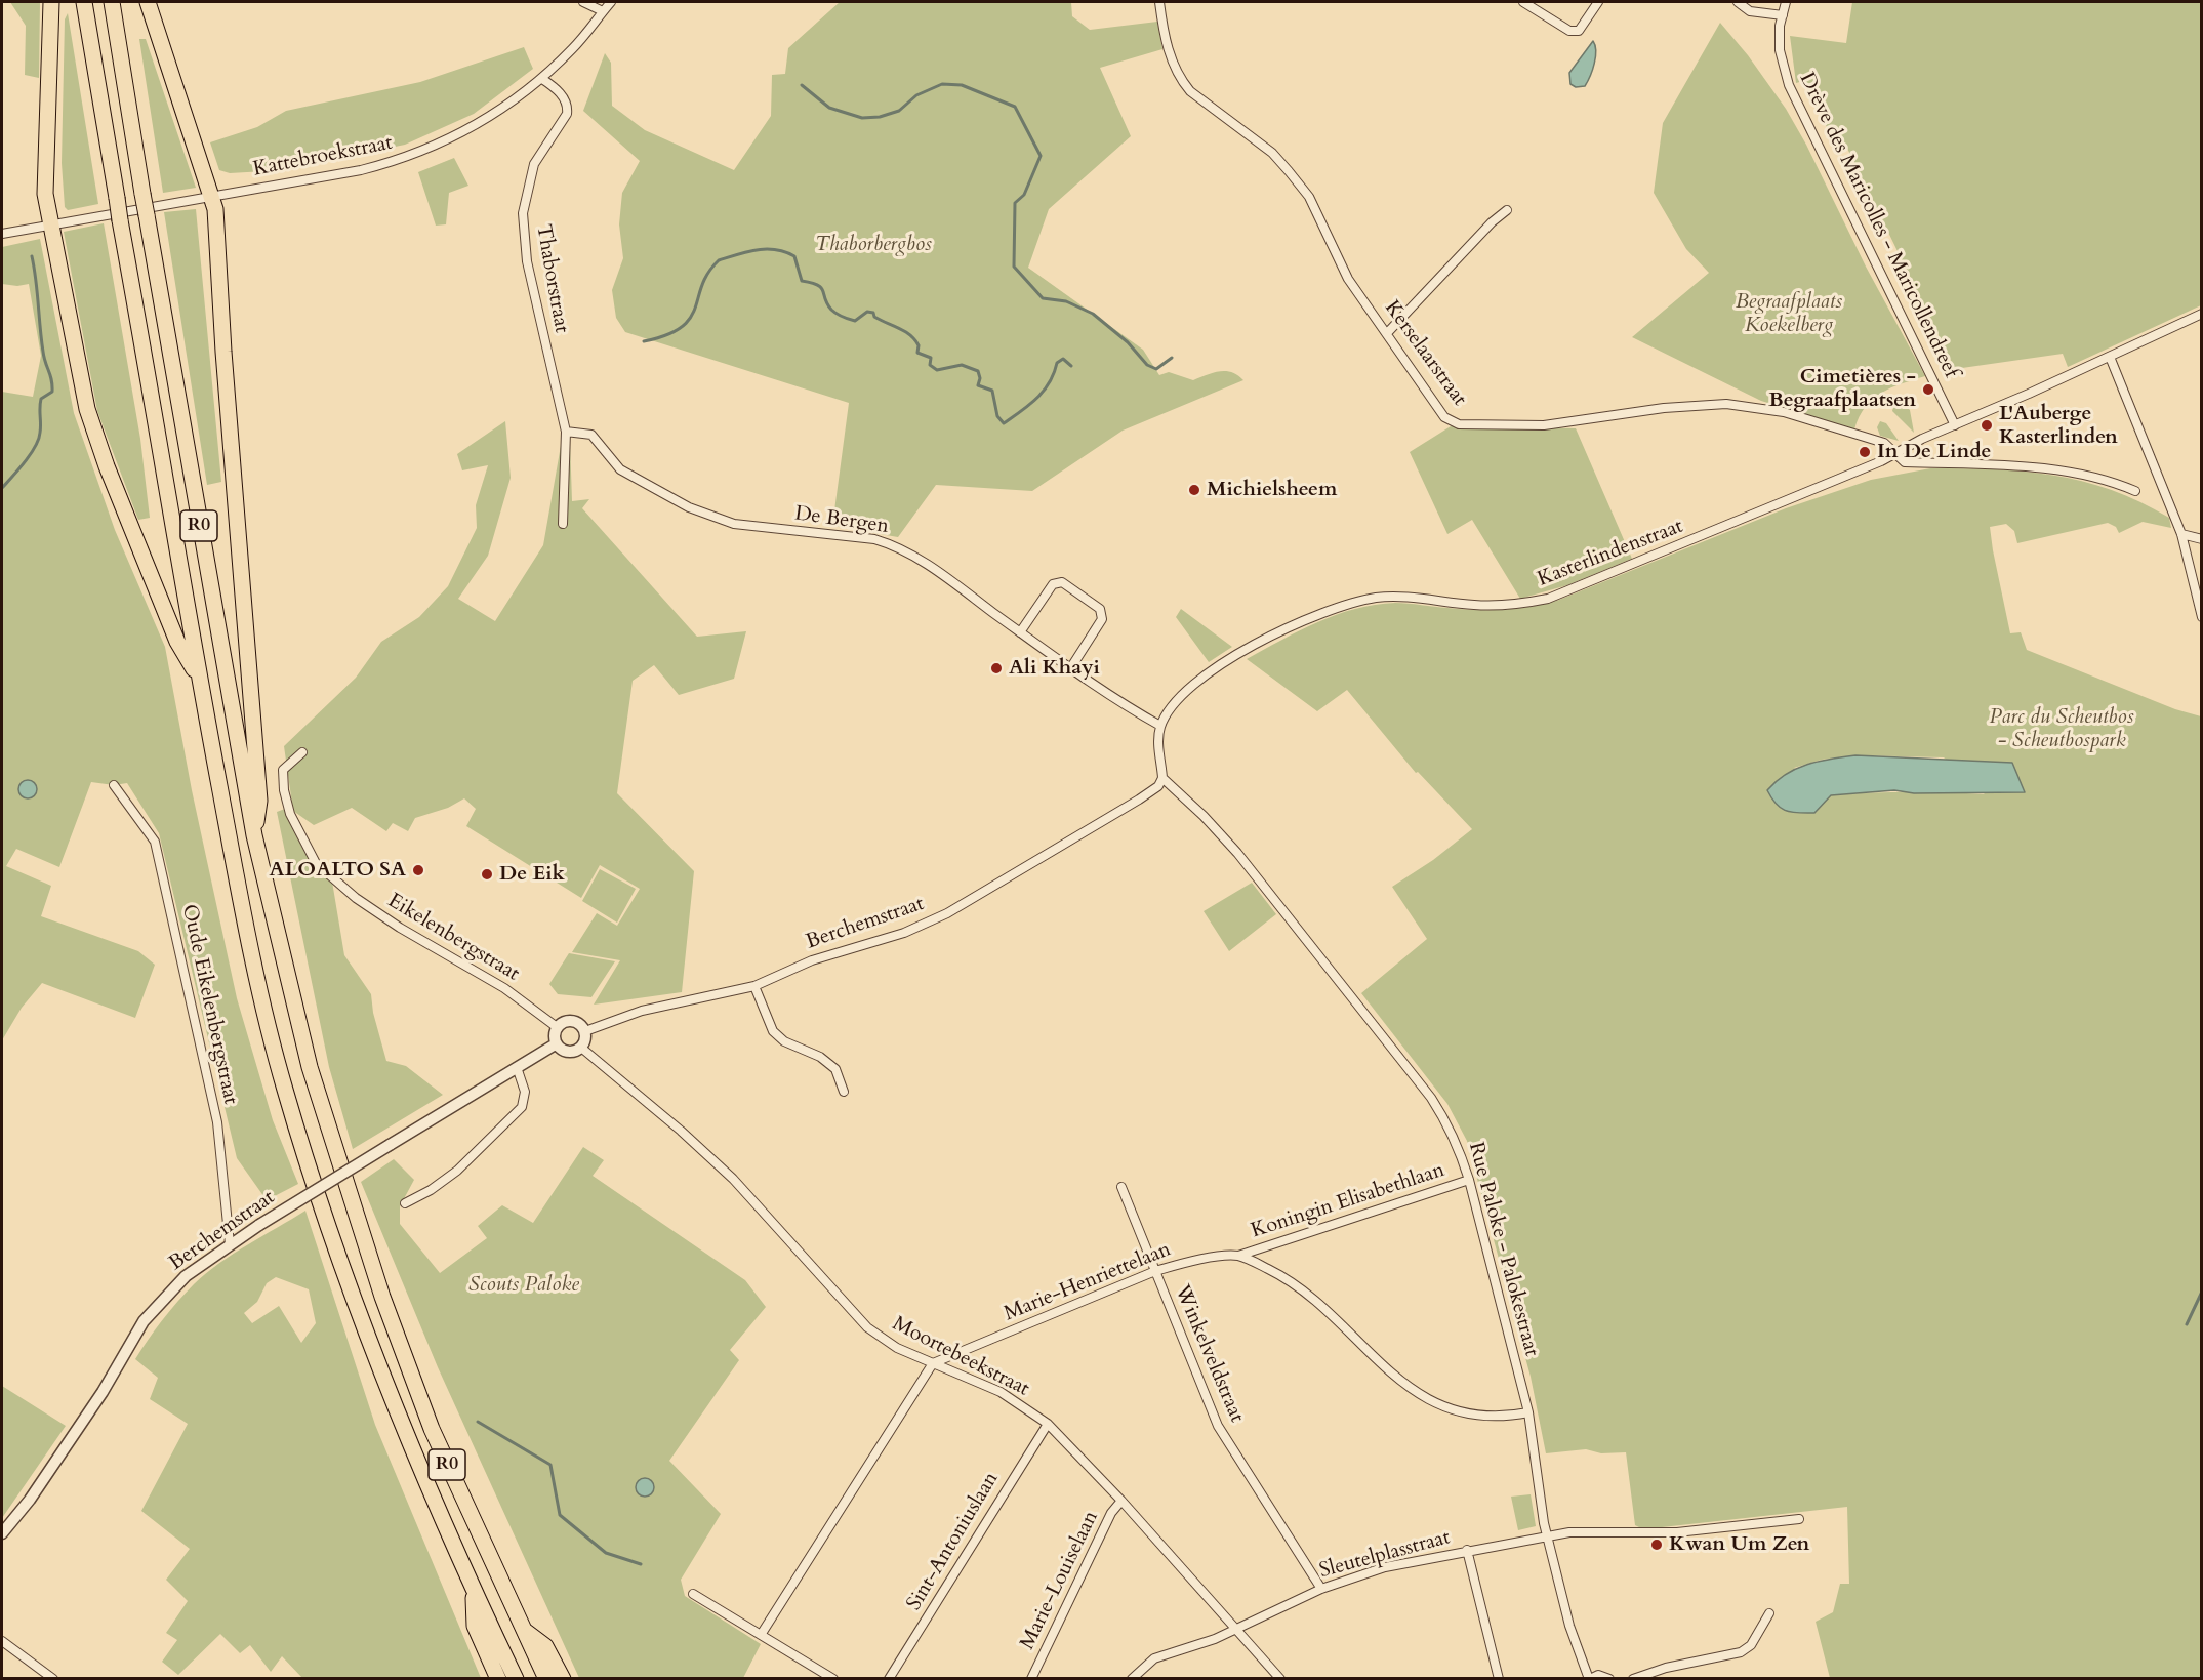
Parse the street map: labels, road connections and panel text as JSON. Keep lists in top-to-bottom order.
{
  "streets": {
    "highway": ["R0"],
    "street": [
      "Kattebroekstraat",
      "Drève des Maricolles - Maricollendreef",
      "Thaborstraat",
      "Kerselaarstraat",
      "De Bergen",
      "Kasterlindenstraat",
      "Berchemstraat",
      "Eikelenbergstraat",
      "Oude Eikelenbergstraat",
      "Koningin Elisabethlaan",
      "Rue Paloke - Palokestraat",
      "Marie-Henriettelaan",
      "Winkelveldstraat",
      "Moortebeekstraat",
      "Sint-Antoniuslaan",
      "Sleutelplasstraat",
      "Marie-Louiselaan"
    ]
  },
  "crossings": [
    ["Kattebroekstraat", "Thaborstraat"],
    ["Drève des Maricolles - Maricollendreef", "Kasterlindenstraat"],
    ["Thaborstraat", "De Bergen"],
    ["Kerselaarstraat", "Kasterlindenstraat"],
    ["De Bergen", "Kasterlindenstraat"],
    ["Berchemstraat", "Eikelenbergstraat"],
    ["Berchemstraat", "Oude Eikelenbergstraat"],
    ["Berchemstraat", "Rue Paloke - Palokestraat"],
    ["Berchemstraat", "Moortebeekstraat"],
    ["Eikelenbergstraat", "Moortebeekstraat"],
    ["Koningin Elisabethlaan", "Rue Paloke - Palokestraat"],
    ["Koningin Elisabethlaan", "Marie-Henriettelaan"],
    ["Rue Paloke - Palokestraat", "Sleutelplasstraat"],
    ["Marie-Henriettelaan", "Winkelveldstraat"],
    ["Marie-Henriettelaan", "Moortebeekstraat"],
    ["Winkelveldstraat", "Sleutelplasstraat"],
    ["Moortebeekstraat", "Sint-Antoniuslaan"],
    ["Moortebeekstraat", "Sleutelplasstraat"],
    ["Moortebeekstraat", "Marie-Louiselaan"]
  ],
  "parks": [
    "Thaborbergbos",
    "Begraafplaats Koekelberg",
    "Parc du Scheutbos - Scheutbospark",
    "Scouts Paloke"
  ],
  "places": [
    "Cimetières - Begraafplaatsen",
    "L'Auberge Kasterlinden",
    "In De Linde",
    "Michielsheem",
    "Ali Khayi",
    "ALOALTO SA",
    "De Eik",
    "Kwan Um Zen"
  ]
}
